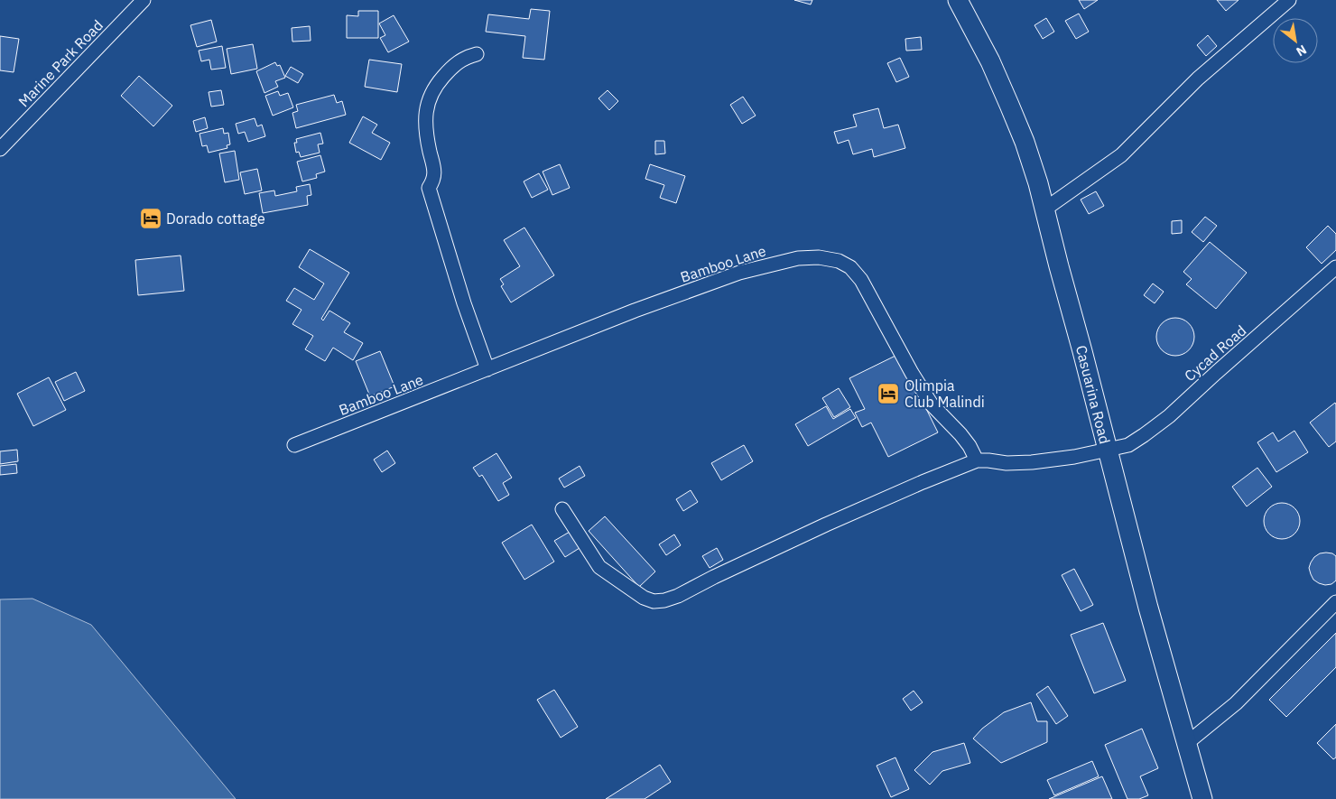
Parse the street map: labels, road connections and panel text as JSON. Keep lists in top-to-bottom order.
{
  "streets": {
    "street": [
      "Marine Park Road",
      "Bamboo Lane",
      "Cycad Road",
      "Casuarina Road"
    ]
  },
  "crossings": [
    ["Cycad Road", "Casuarina Road"]
  ],
  "places": {
    "hotel": ["Dorado cottage", "Olimpia Club Malindi"]
  },
  "north": "bottom right"
}
